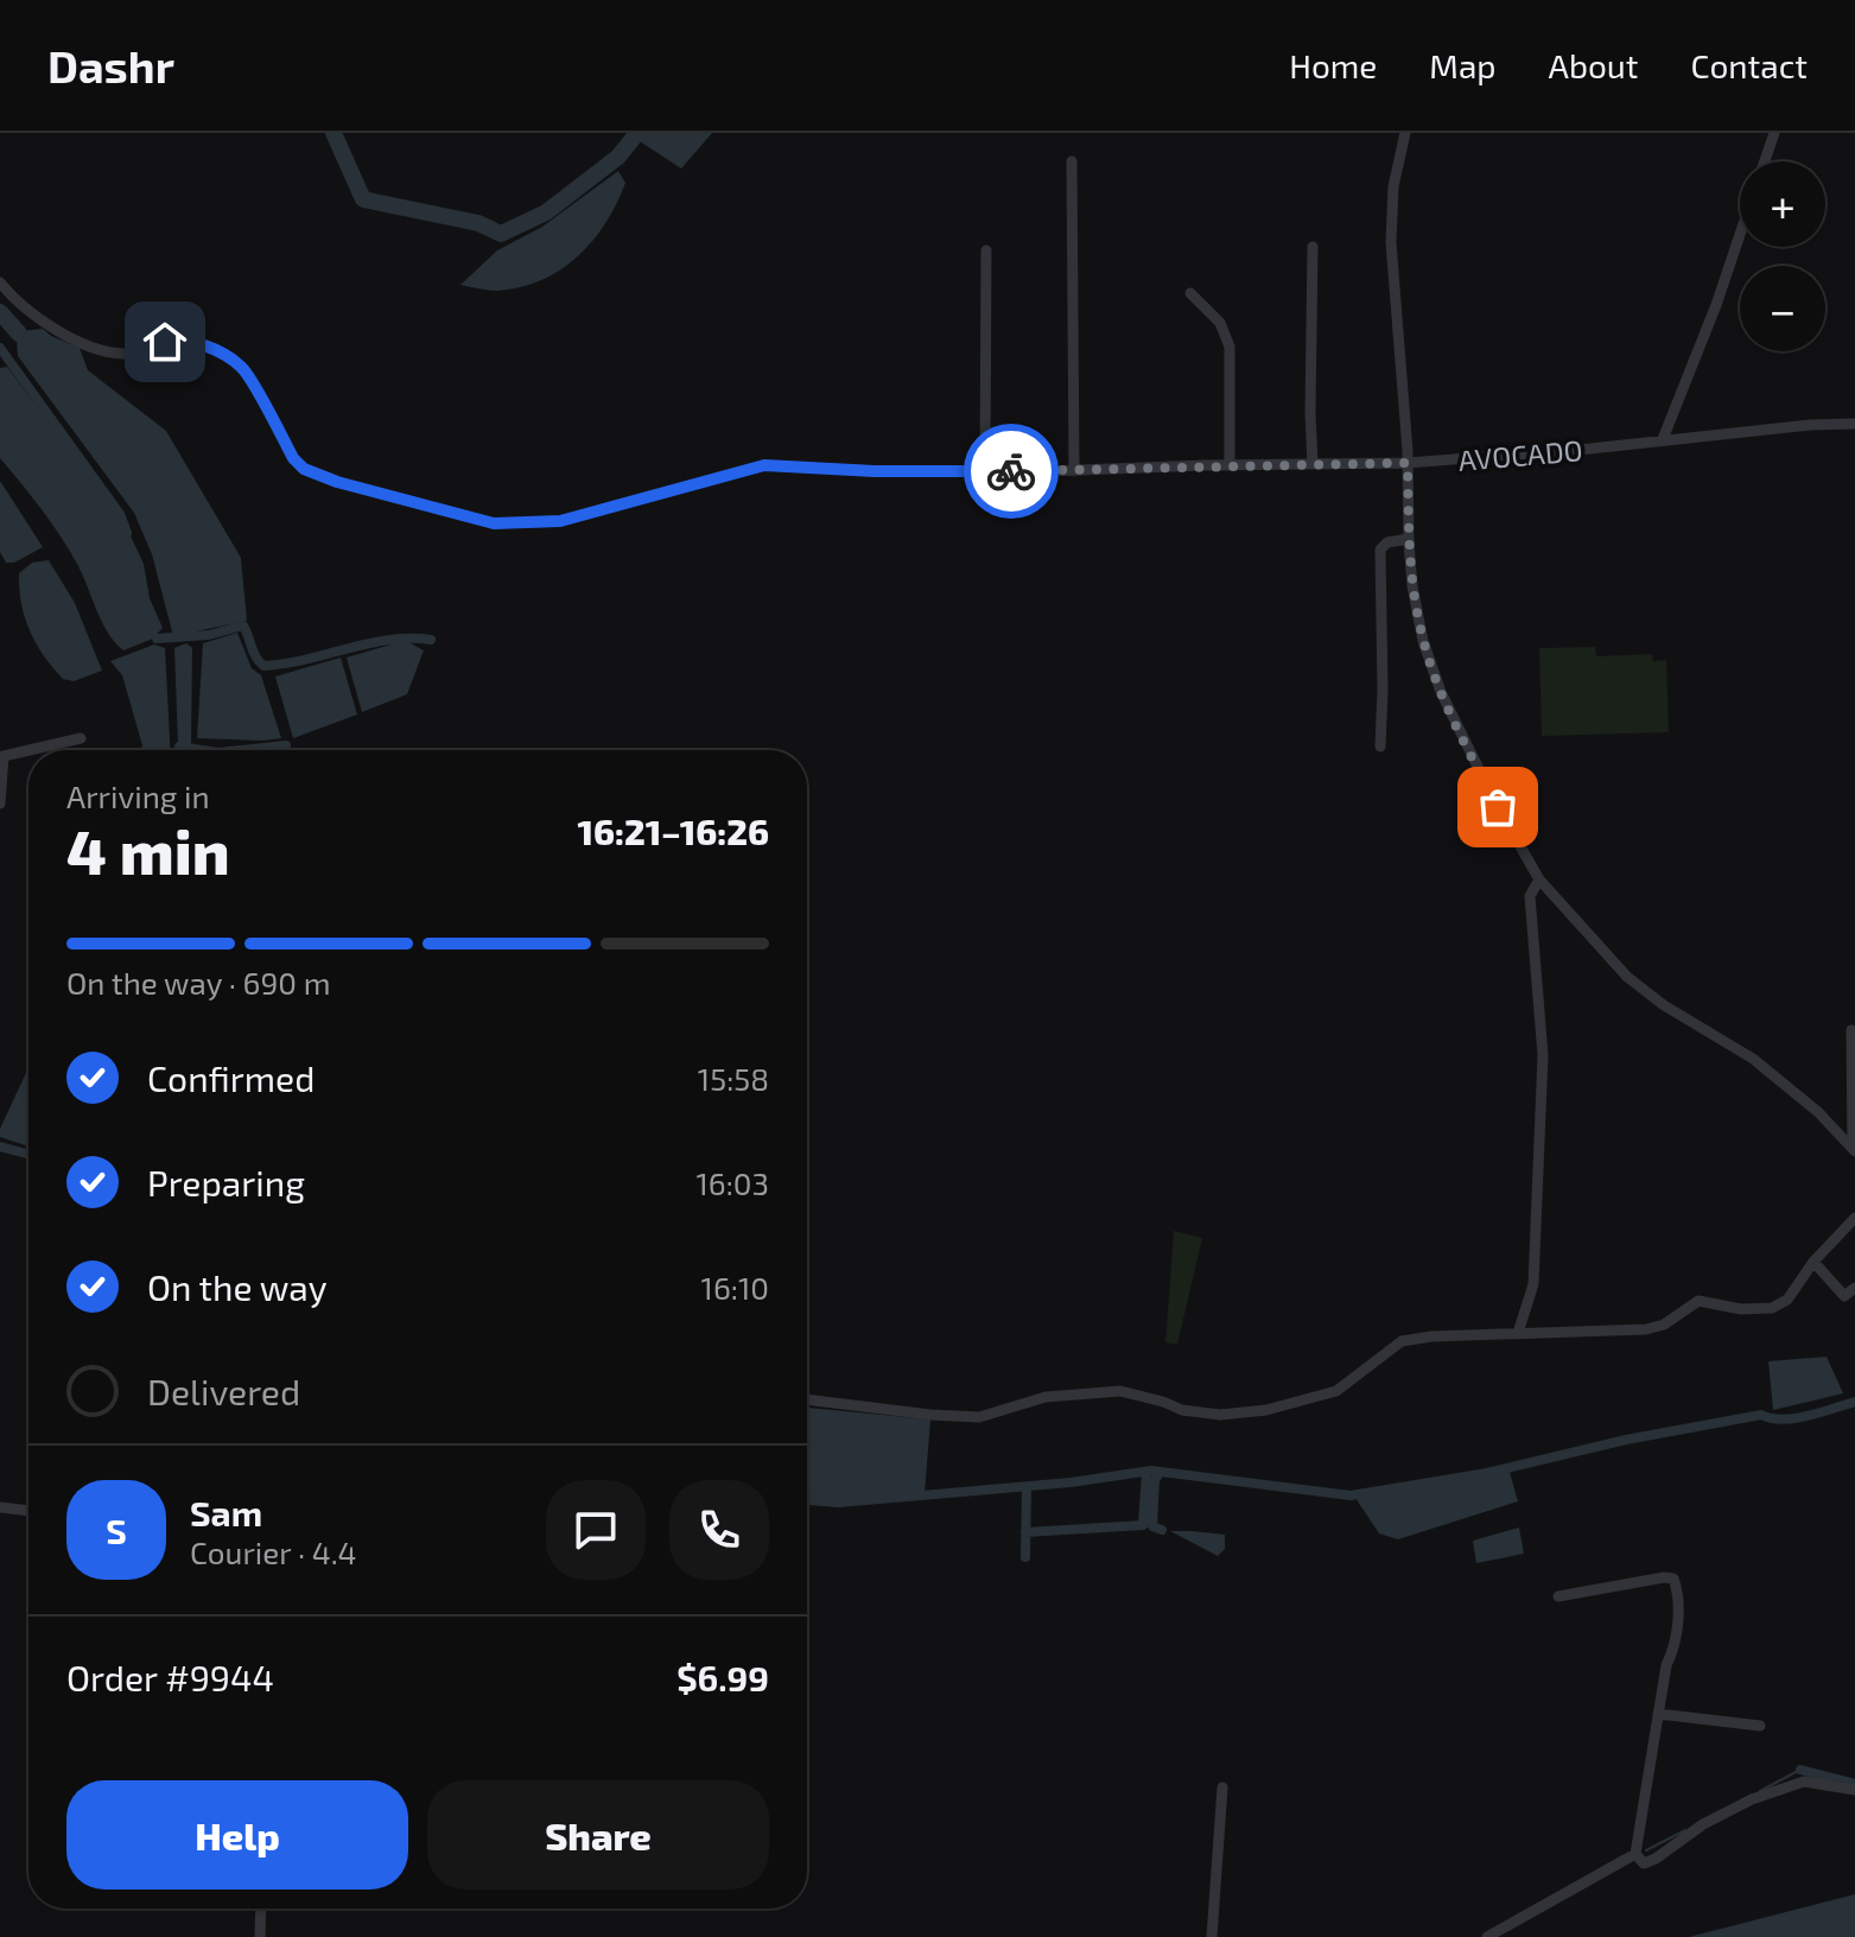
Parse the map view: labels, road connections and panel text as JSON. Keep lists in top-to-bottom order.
{
  "streets": {
    "street": ["AVOCADO"]
  },
  "page": {
    "header": "Dashr",
    "nav": [
      "Home",
      "Map",
      "About",
      "Contact"
    ],
    "map_buttons": ["+", "−"],
    "heading": ["4 min", "Arriving in", "16:21–16:26"],
    "panel": [
      "Sam",
      "Courier · 4.4",
      "Order #9944",
      "$6.99"
    ],
    "bar": "On the way · 690 m",
    "list": [
      ["Confirmed", "15:58"],
      ["Preparing", "16:03"],
      ["On the way", "16:10"],
      "Delivered"
    ],
    "round": "S",
    "buttons": ["Help", "Share"]
  }
}
